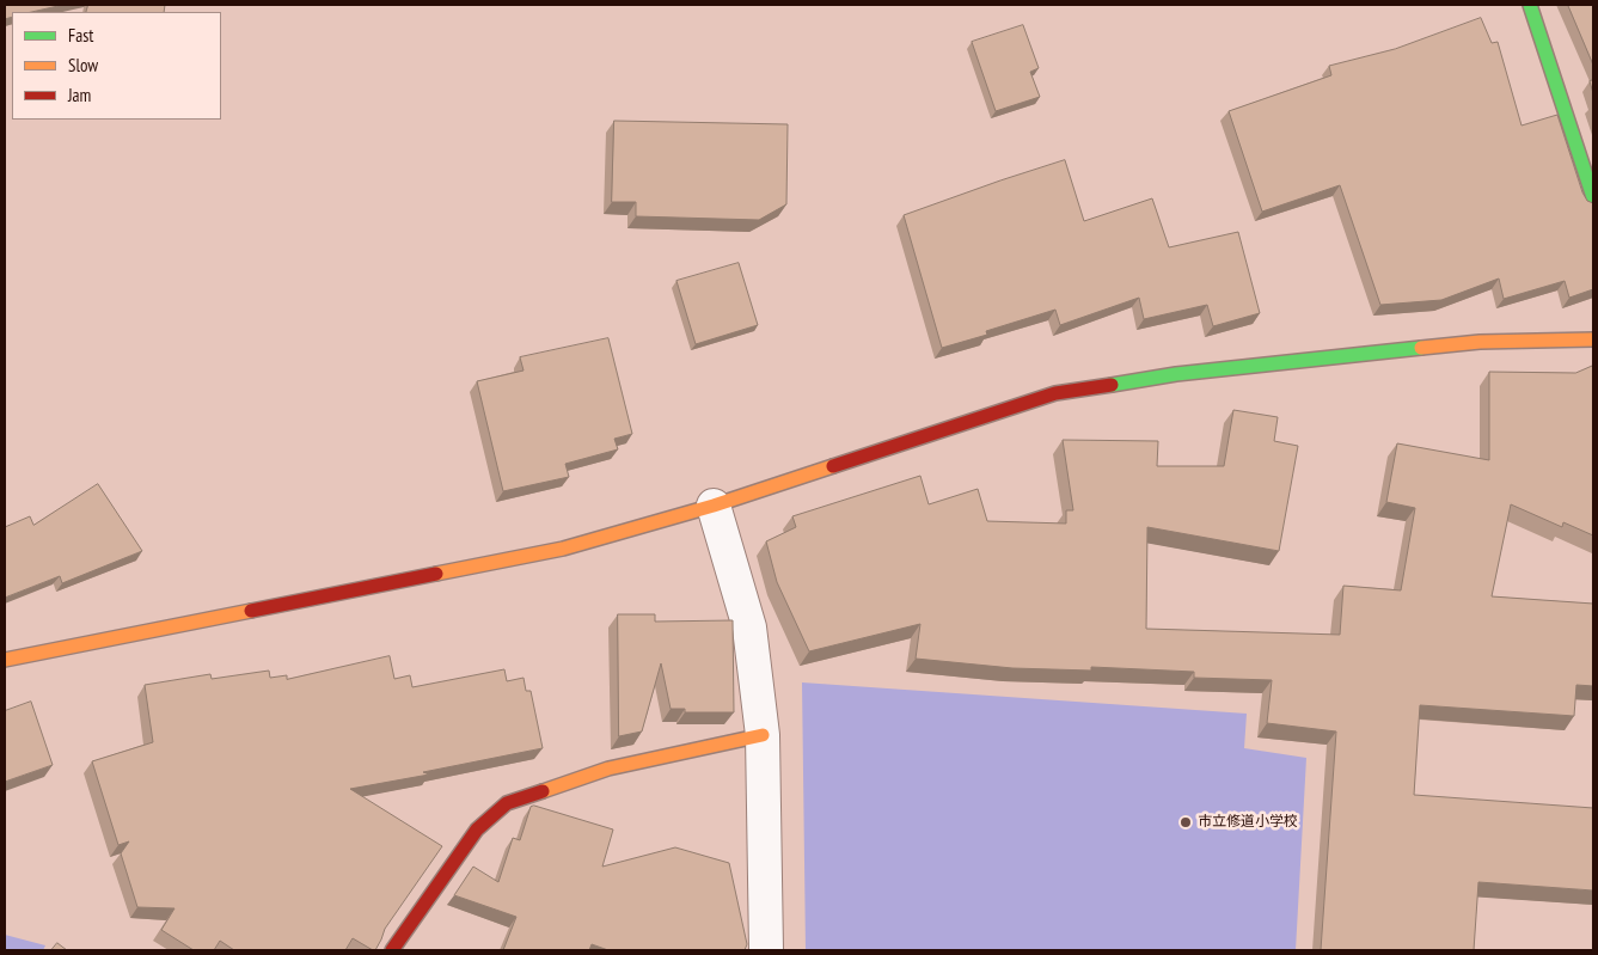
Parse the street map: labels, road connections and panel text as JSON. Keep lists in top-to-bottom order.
{
  "places": ["市立修道小学校"],
  "legend": ["Fast", "Slow", "Jam"]
}
